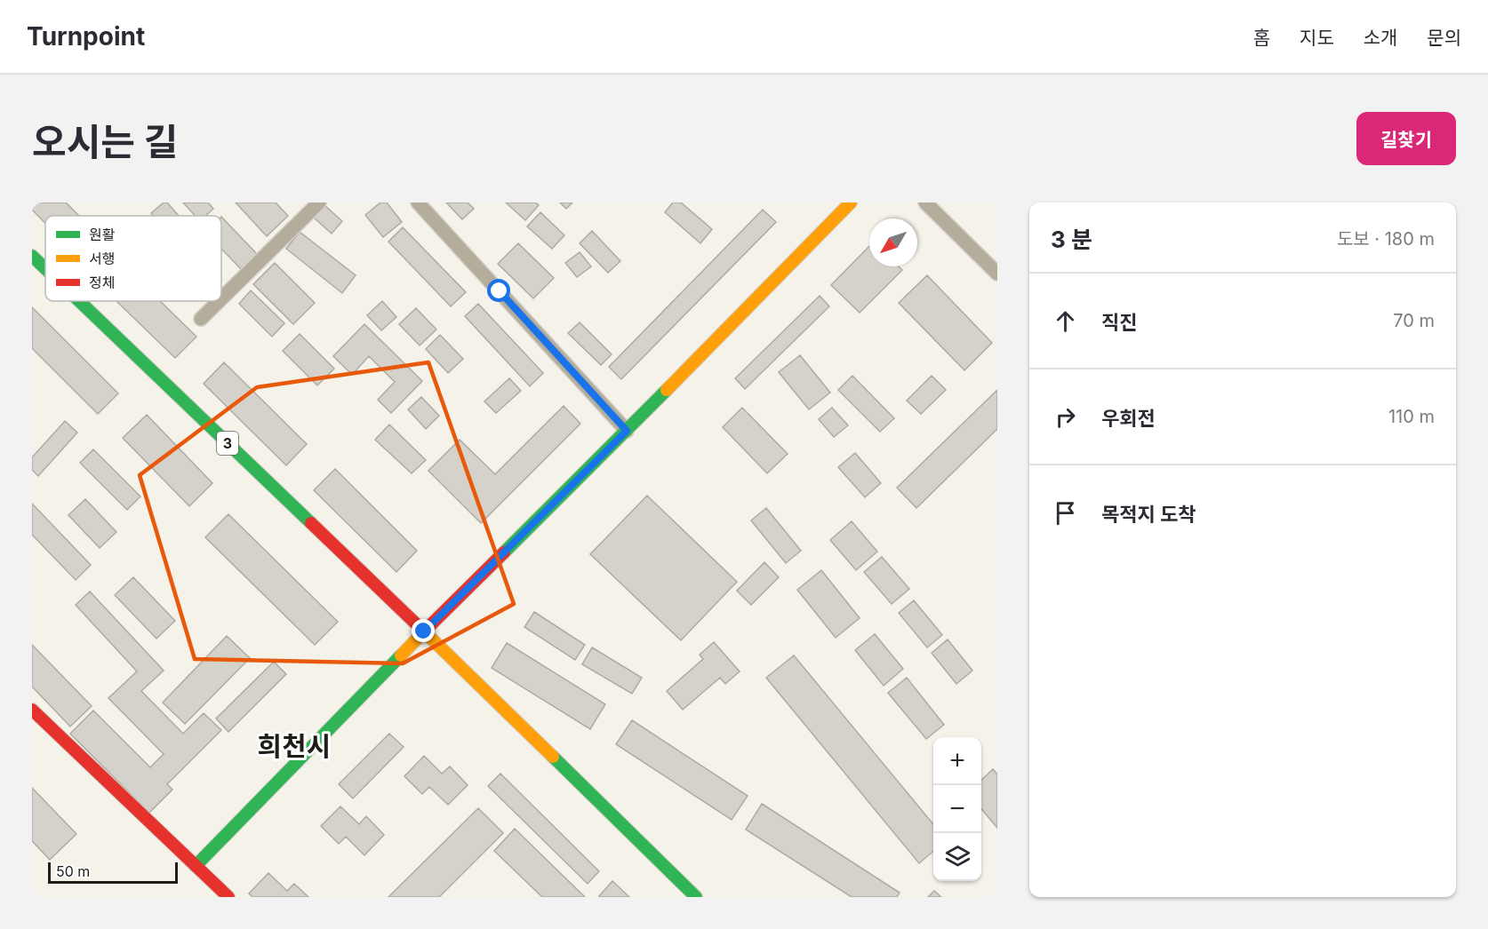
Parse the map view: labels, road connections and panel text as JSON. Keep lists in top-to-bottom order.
{
  "streets": {
    "main road": ["3"]
  },
  "districts": ["희천시"],
  "legend": ["원활", "서행", "정체"],
  "scale_bar": "50 m",
  "north": "bottom left",
  "page": {
    "header": "Turnpoint",
    "nav": [
      "홈",
      "지도",
      "소개",
      "문의"
    ],
    "title": "오시는 길",
    "buttons": "길찾기",
    "heading": ["3 분", "도보 · 180 m"],
    "list": [
      ["직진", "70 m"],
      ["우회전", "110 m"],
      "목적지 도착"
    ],
    "map_buttons": ["+", "−"],
    "scale": "50 m"
  }
}
